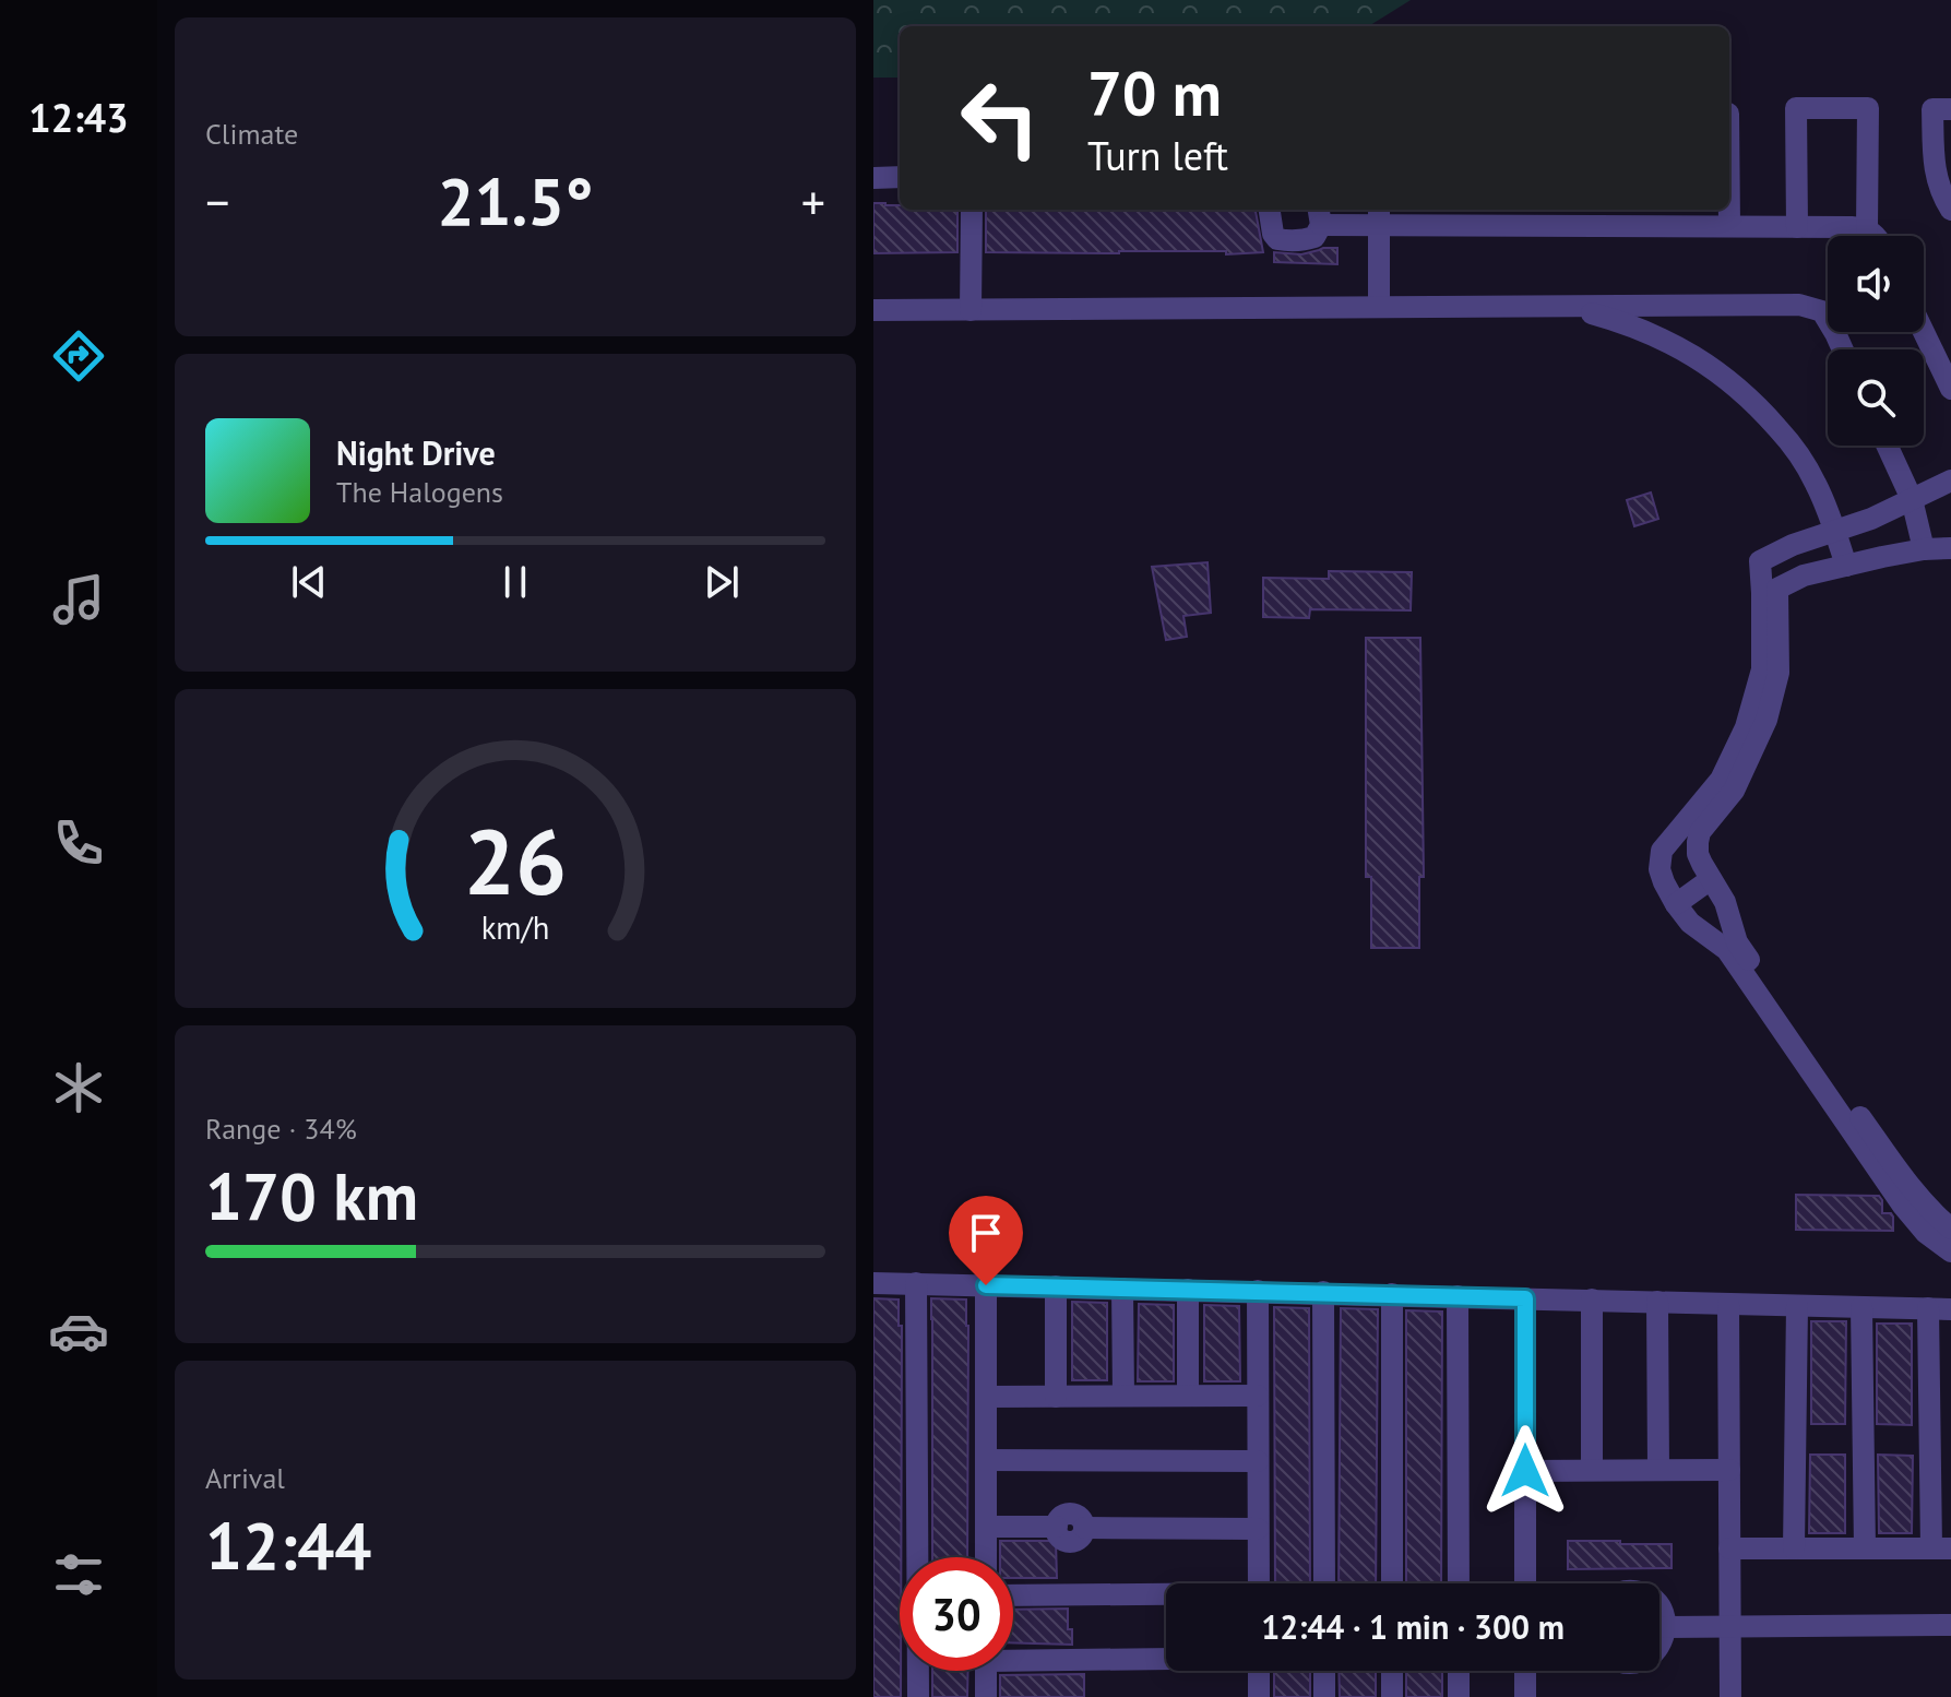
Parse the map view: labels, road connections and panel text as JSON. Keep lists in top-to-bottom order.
{
  "page": {
    "tabs": "12:43",
    "tile": [
      "Climate",
      ["Range · 34%", "170 km"],
      ["Arrival", "12:44"]
    ],
    "turn": ["70 m", "Turn left"],
    "heat": ["−", "21.5°", "+"],
    "song": ["Night Drive", "The Halogens"],
    "limit": "30",
    "trip": "12:44 · 1 min · 300 m",
    "gauge": ["26", "km/h"]
  }
}
